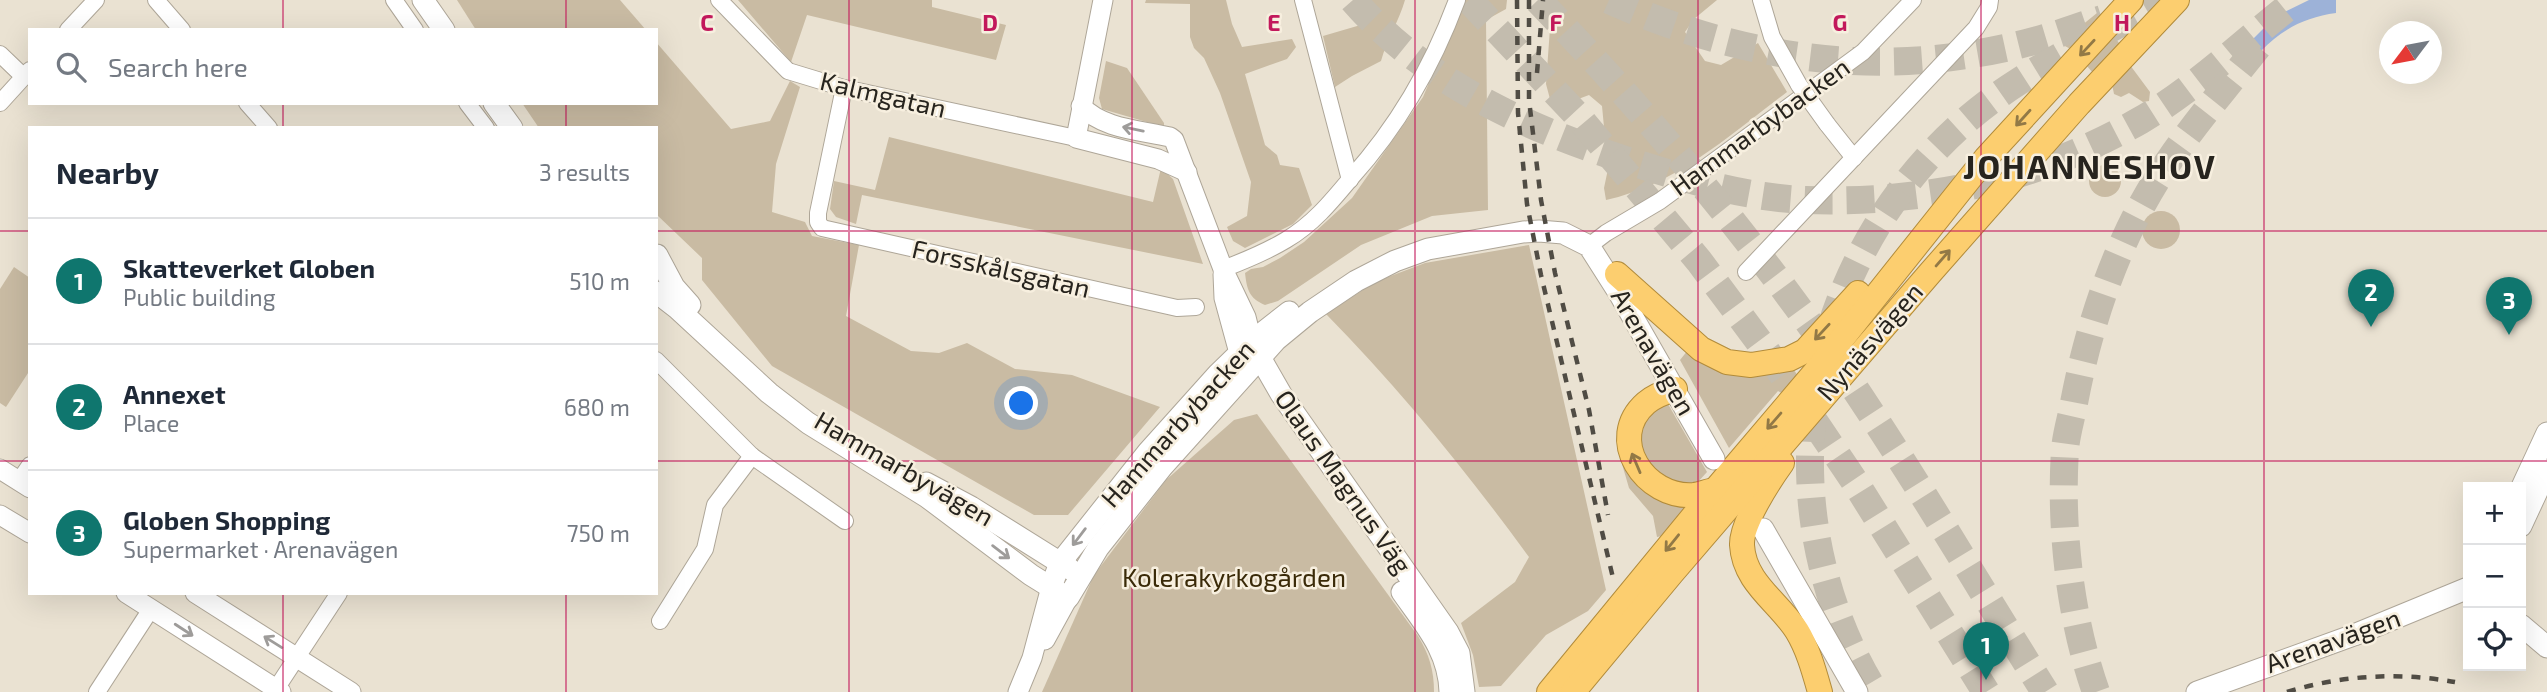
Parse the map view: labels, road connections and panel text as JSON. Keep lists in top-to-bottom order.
{
  "streets": {
    "highway": ["Nynäsvägen"],
    "main road": [
      "Hammarbybacken",
      "Arenavägen",
      "Hammarbyvägen",
      "Olaus Magnus Väg"
    ],
    "street": ["Kalmgatan", "Forsskålsgatan"]
  },
  "crossings": [
    ["Kalmgatan", "Forsskålsgatan"],
    ["Hammarbybacken", "Arenavägen"],
    ["Hammarbybacken", "Hammarbyvägen"],
    ["Hammarbybacken", "Olaus Magnus Väg"]
  ],
  "districts": ["JOHANNESHOV"],
  "parks": ["Kolerakyrkogården"],
  "north": "bottom left",
  "page": {
    "search": "Search here",
    "heading": ["Nearby", "3 results"],
    "list": [
      {
        "mark": "1",
        "name": "Skatteverket Globen",
        "note": "Public building",
        "value": "510 m"
      },
      {
        "mark": "2",
        "name": "Annexet",
        "note": "Place",
        "value": "680 m"
      },
      {
        "mark": "3",
        "name": "Globen Shopping",
        "note": "Supermarket · Arenavägen",
        "value": "750 m"
      }
    ],
    "pins": ["2", "3", "1"],
    "map_buttons": ["+", "−"]
  },
  "grid": {
    "columns": [
      "C",
      "D",
      "E",
      "F",
      "G",
      "H"
    ]
  }
}
